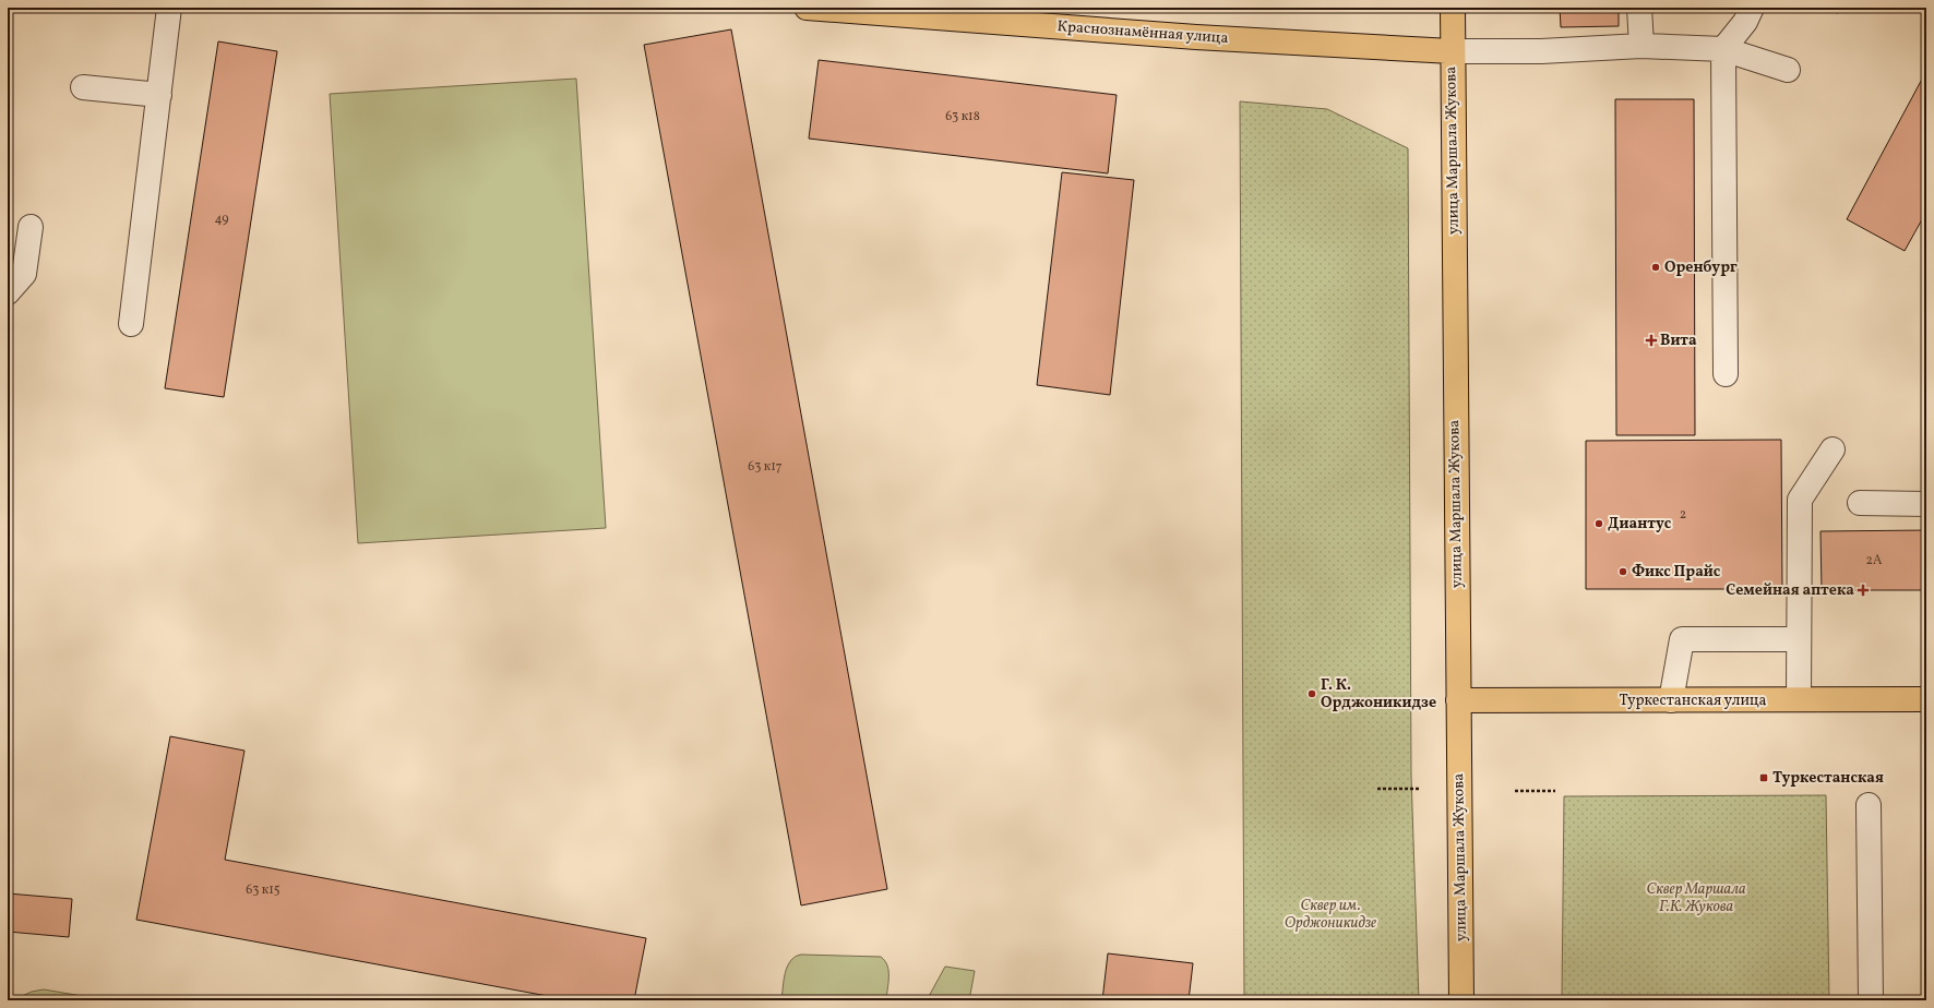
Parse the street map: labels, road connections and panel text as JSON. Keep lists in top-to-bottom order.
{
  "streets": {
    "main road": ["Краснознамённая улица", "улица Маршала Жукова", "Туркестанская улица"]
  },
  "crossings": [
    ["Краснознамённая улица", "улица Маршала Жукова"],
    ["улица Маршала Жукова", "Туркестанская улица"]
  ],
  "parks": ["Сквер Маршала Г.К. Жукова", "Сквер им. Орджоникидзе"],
  "places": {
    "other": [
      "Оренбург",
      "Диантус",
      "Фикс Прайс",
      "Г. К. Орджоникидзе"
    ],
    "health": ["Вита", "Семейная аптека"],
    "transit": ["Туркестанская"]
  },
  "house_numbers": [
    "63 к18",
    "49",
    "63 к17",
    "2",
    "2А",
    "63 к15"
  ]
}
